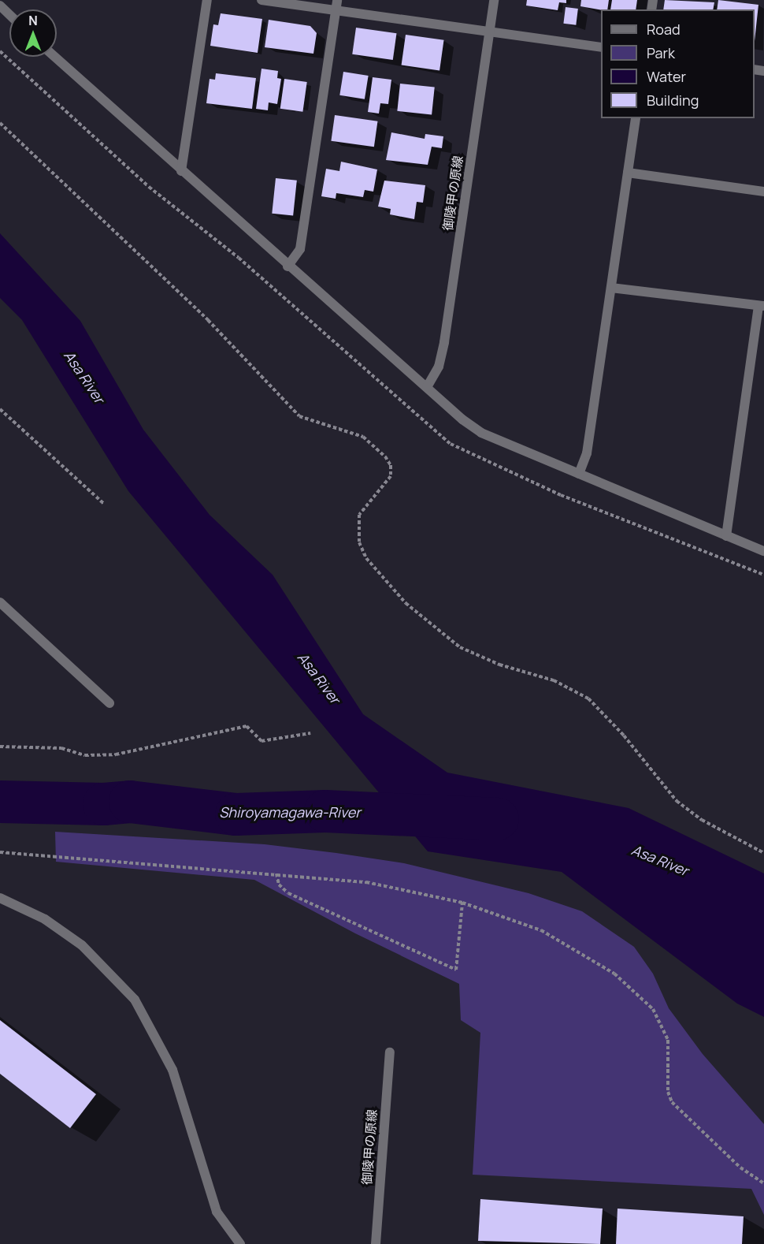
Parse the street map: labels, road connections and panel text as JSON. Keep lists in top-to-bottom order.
{
  "streets": {
    "street": ["御陵甲の原線"]
  },
  "water": ["Asa River", "Shiroyamagawa-River"],
  "legend": [
    "Road",
    "Park",
    "Water",
    "Building"
  ],
  "north": "top"
}
